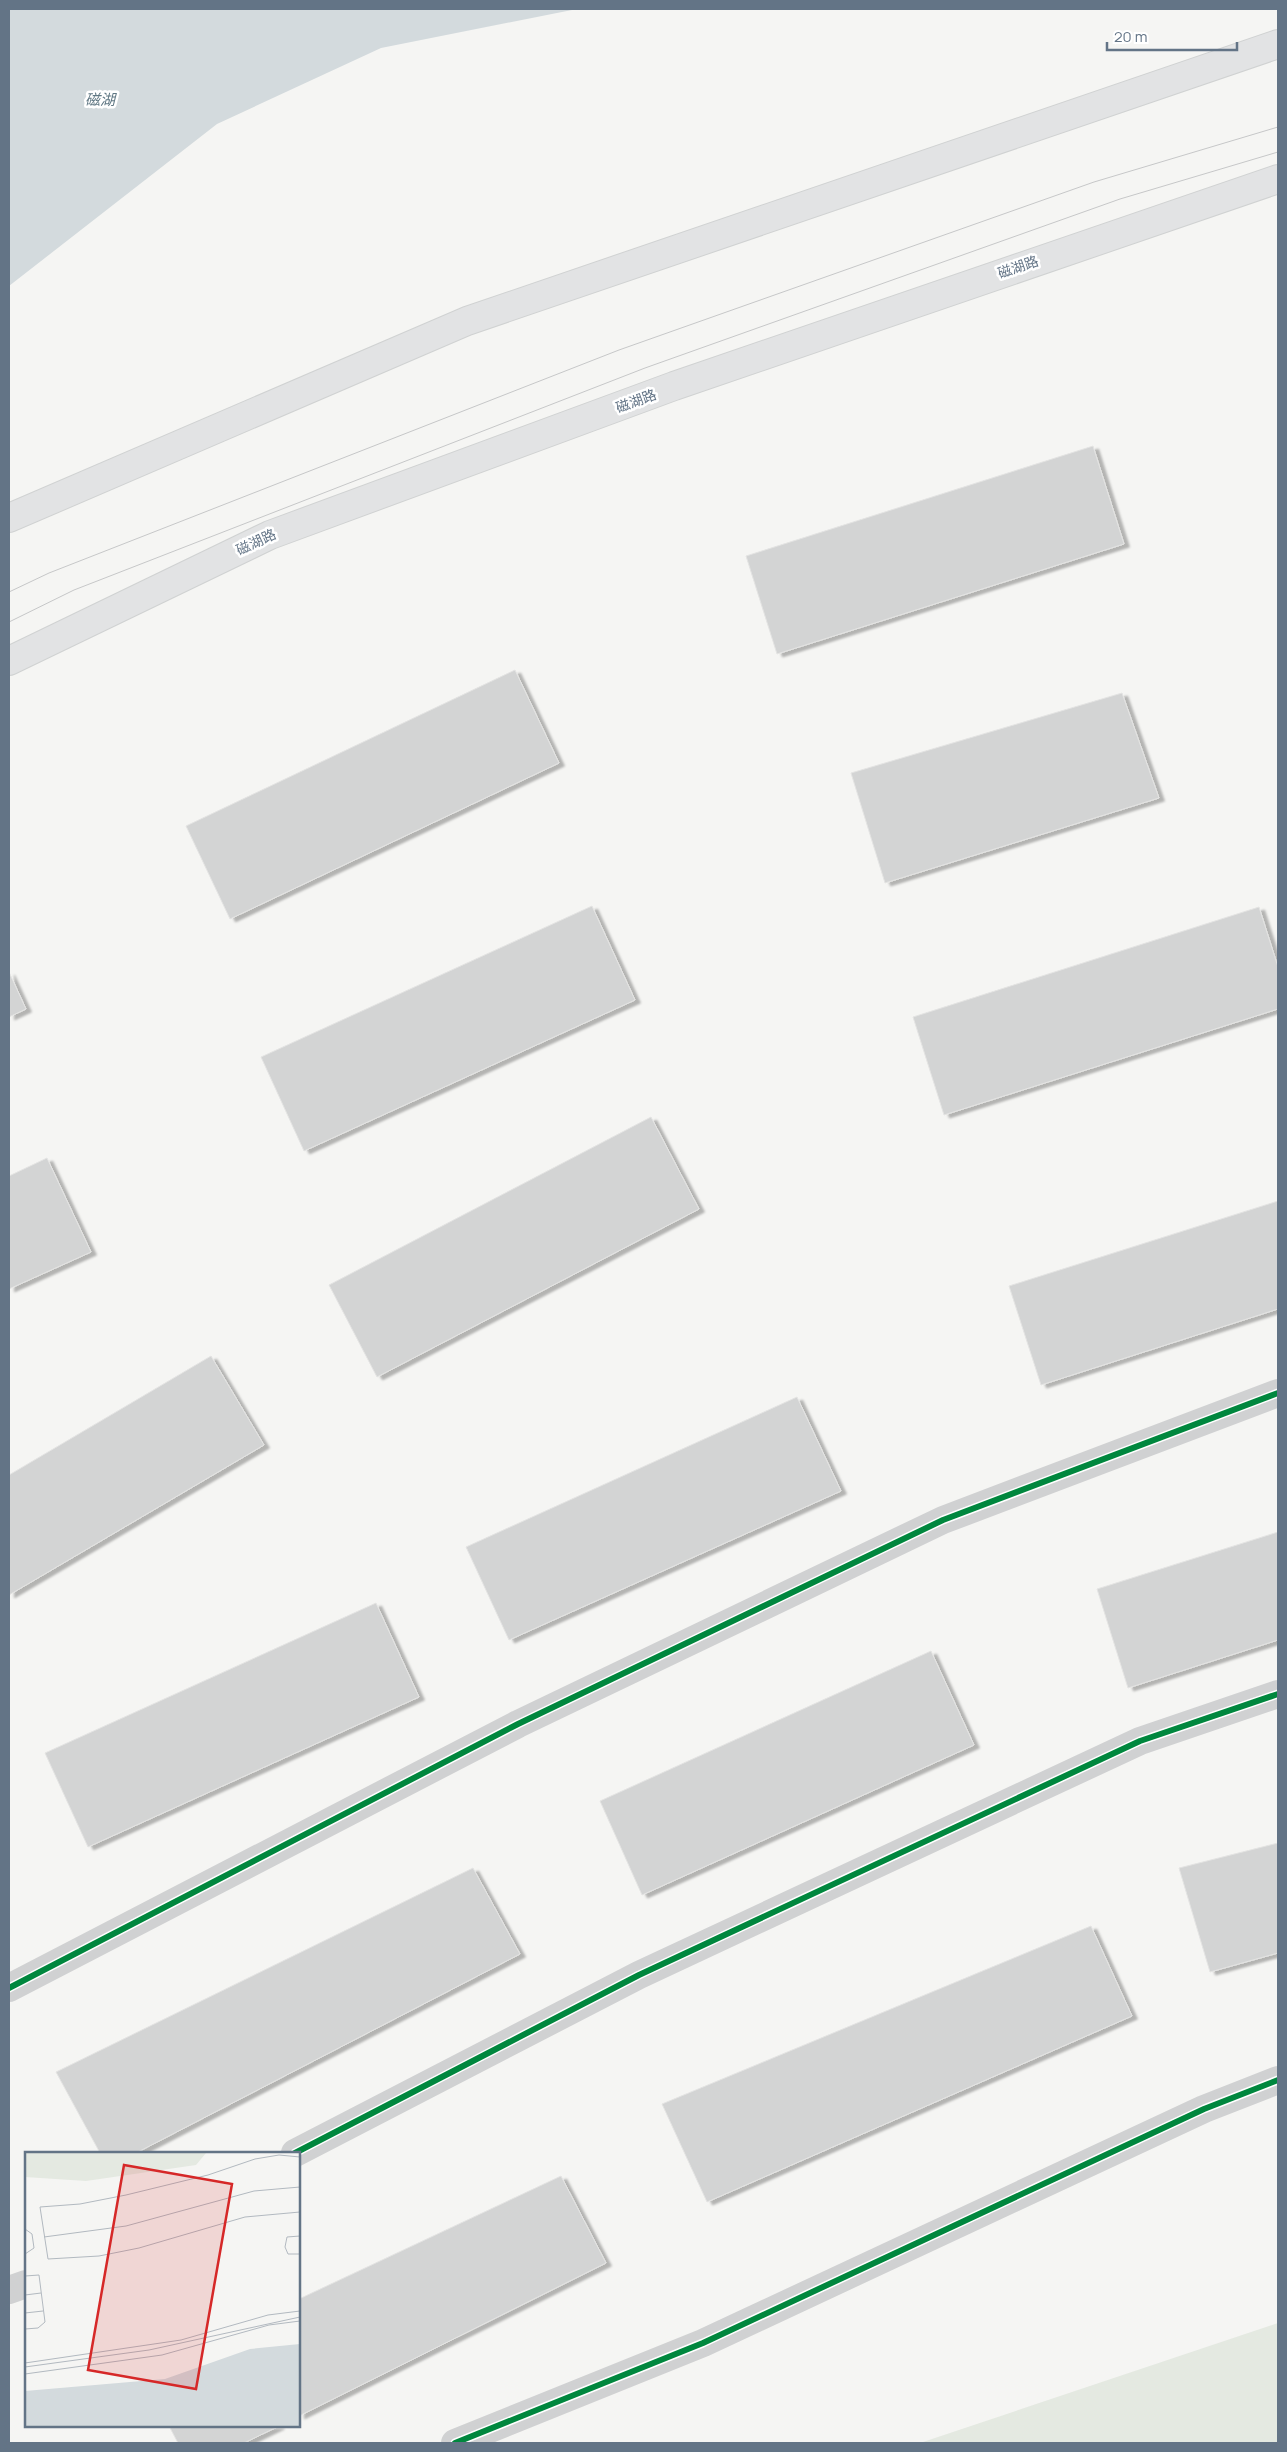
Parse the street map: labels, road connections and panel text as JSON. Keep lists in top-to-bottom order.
{
  "streets": {
    "main road": ["磁湖路"]
  },
  "water": ["磁湖"],
  "scale_bar": "20 m"
}
